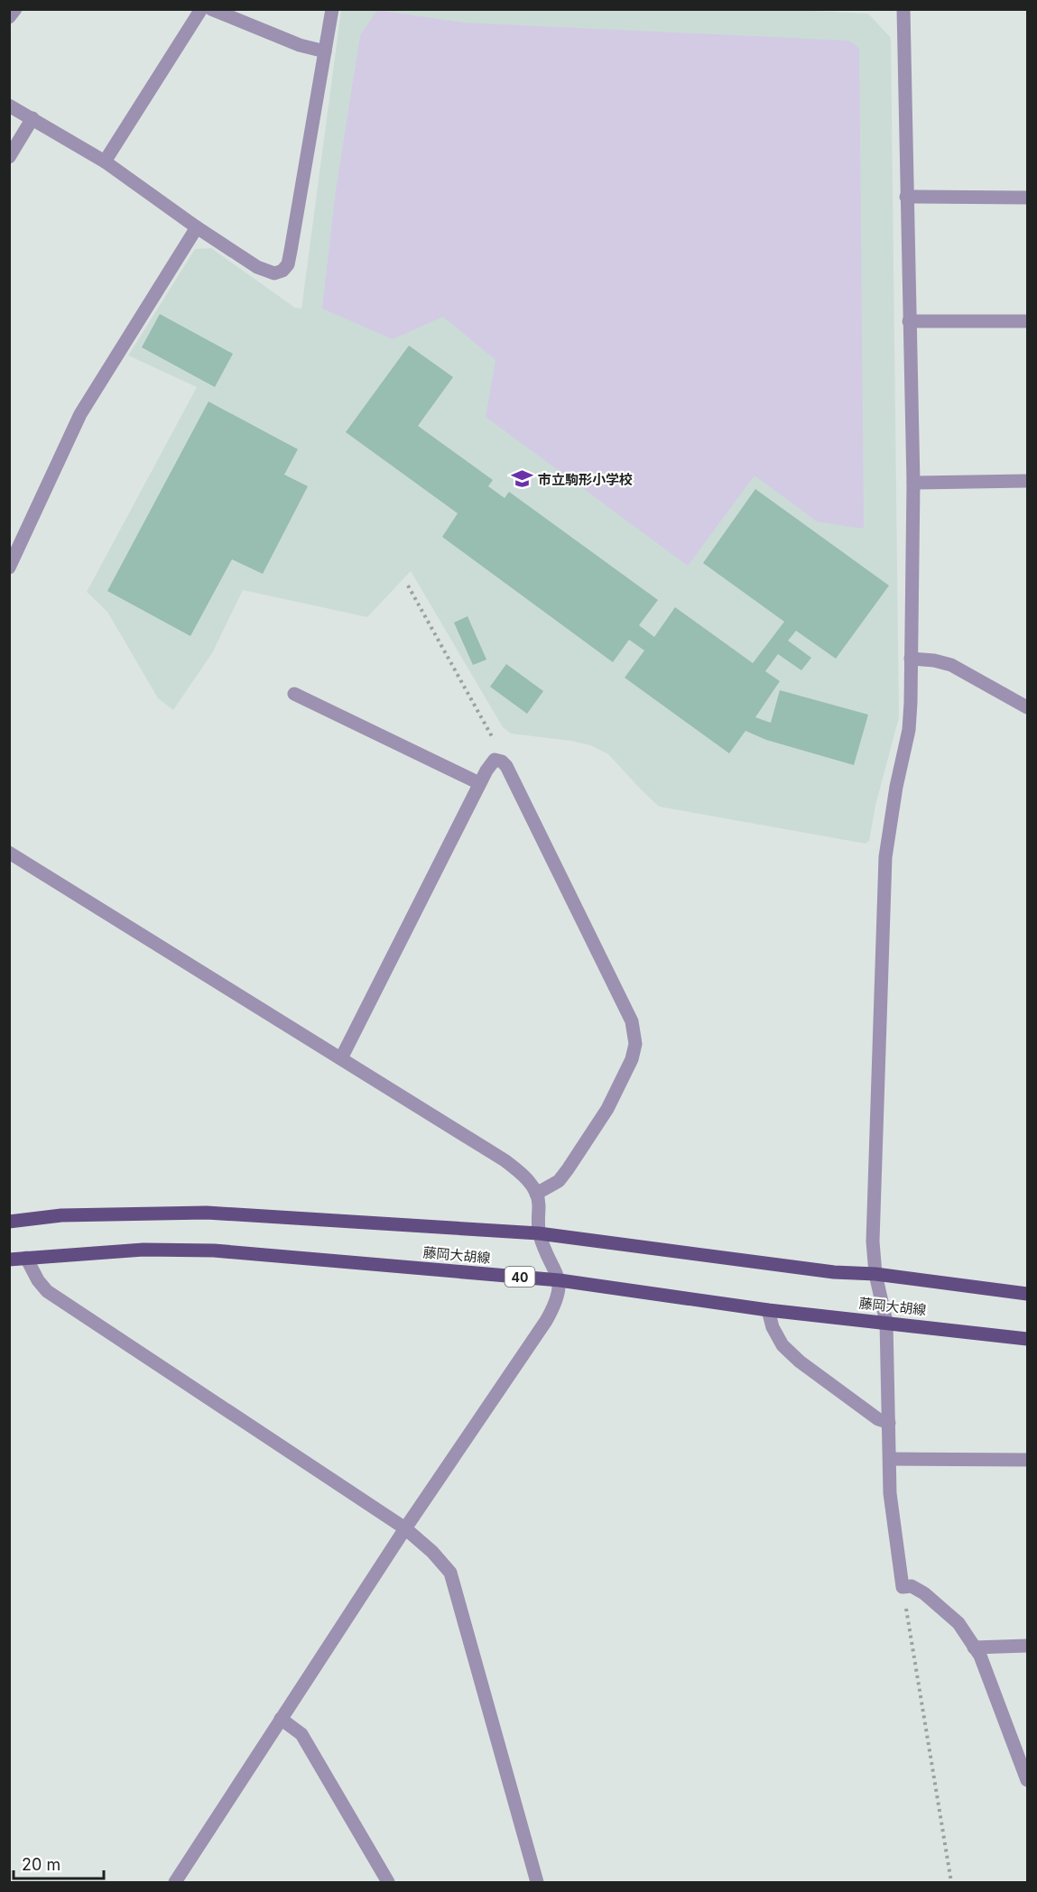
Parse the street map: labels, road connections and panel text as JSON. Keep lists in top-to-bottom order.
{
  "streets": {
    "main road": ["藤岡大胡線", "40"]
  },
  "places": {
    "school or university": ["市立駒形小学校"]
  },
  "scale_bar": "20 m"
}
